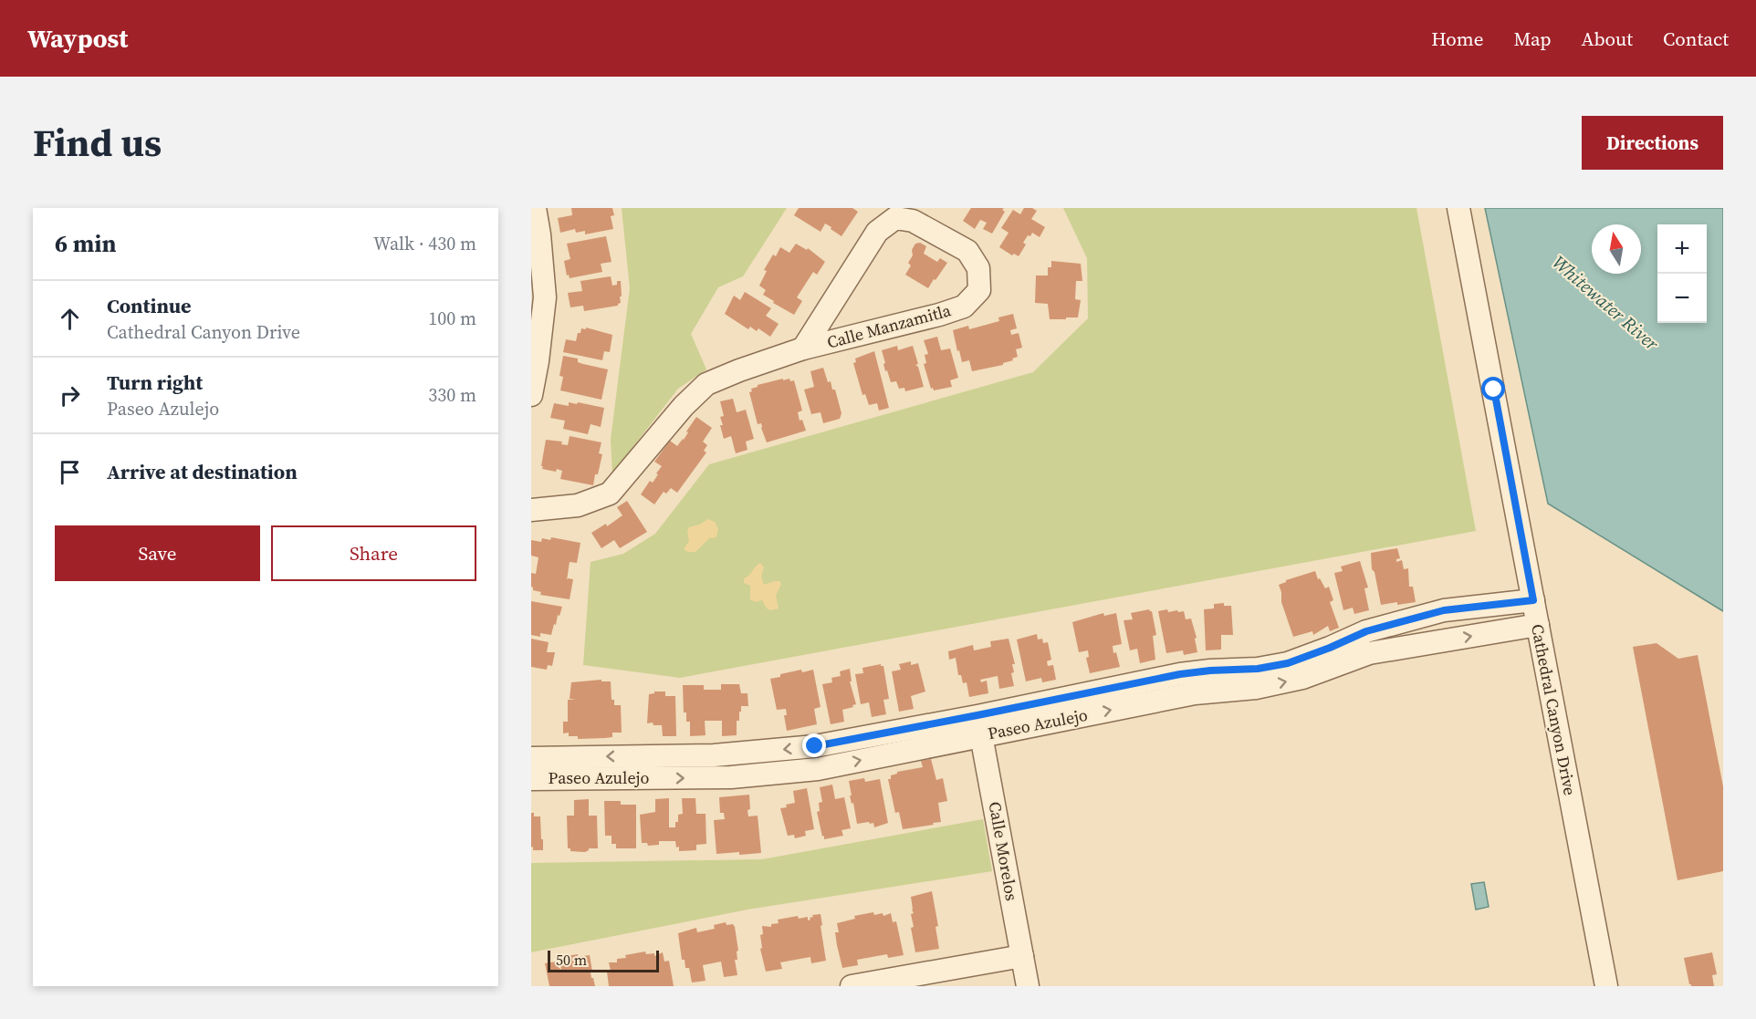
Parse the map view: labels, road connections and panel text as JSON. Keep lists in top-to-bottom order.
{
  "streets": {
    "street": [
      "Calle Manzamitla",
      "Cathedral Canyon Drive",
      "Paseo Azulejo",
      "Calle Morelos"
    ]
  },
  "crossings": [
    ["Cathedral Canyon Drive", "Paseo Azulejo"],
    ["Paseo Azulejo", "Calle Morelos"]
  ],
  "water": ["Whitewater River"],
  "scale_bar": "50 m",
  "north": "top",
  "page": {
    "header": "Waypost",
    "nav": [
      "Home",
      "Map",
      "About",
      "Contact"
    ],
    "title": "Find us",
    "buttons": [
      "Directions",
      ["Save", "Share"]
    ],
    "heading": ["6 min", "Walk · 430 m"],
    "map_buttons": ["+", "−"],
    "list": [
      ["Continue", "Cathedral Canyon Drive", "100 m"],
      ["Turn right", "Paseo Azulejo", "330 m"],
      "Arrive at destination"
    ],
    "scale": "50 m"
  }
}
